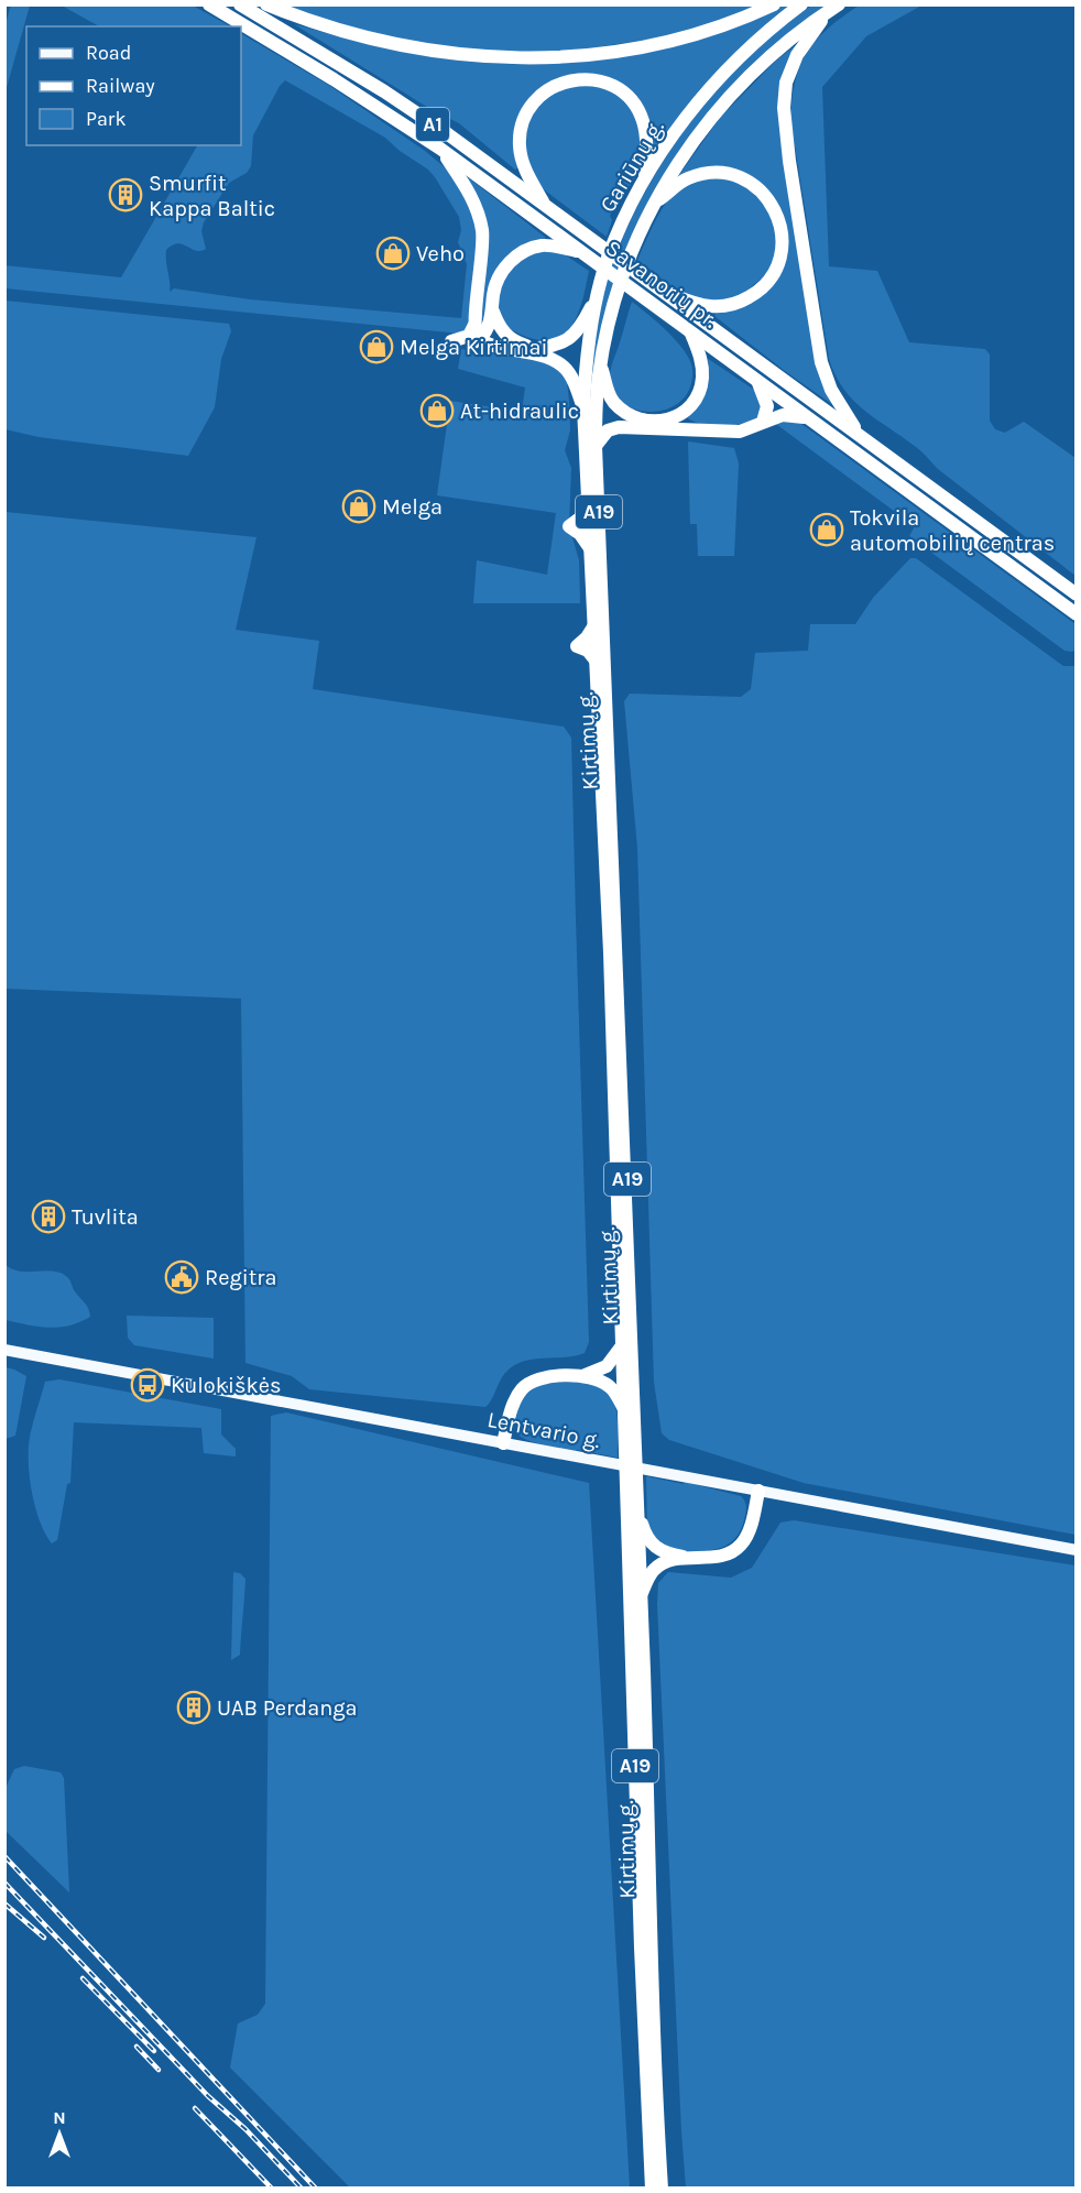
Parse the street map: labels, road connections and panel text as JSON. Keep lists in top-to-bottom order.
{
  "streets": {
    "highway": [
      "A1",
      "Gariūnų g.",
      "Savanorių pr.",
      "A19",
      "Kirtimų g."
    ],
    "main road": ["Lentvario g."]
  },
  "crossings": [
    ["Gariūnų g.", "Kirtimų g."]
  ],
  "places": {
    "building": ["Smurfit Kappa Baltic", "Tuvlita", "UAB Perdanga"],
    "shop": [
      "Veho",
      "Melga Kirtimai",
      "At-hidraulic",
      "Melga",
      "Tokvila automobilių centras"
    ],
    "public building": ["Regitra"],
    "bus stop": ["Kulokiškės"]
  },
  "legend": ["Road", "Railway", "Park"],
  "north": "top"
}
